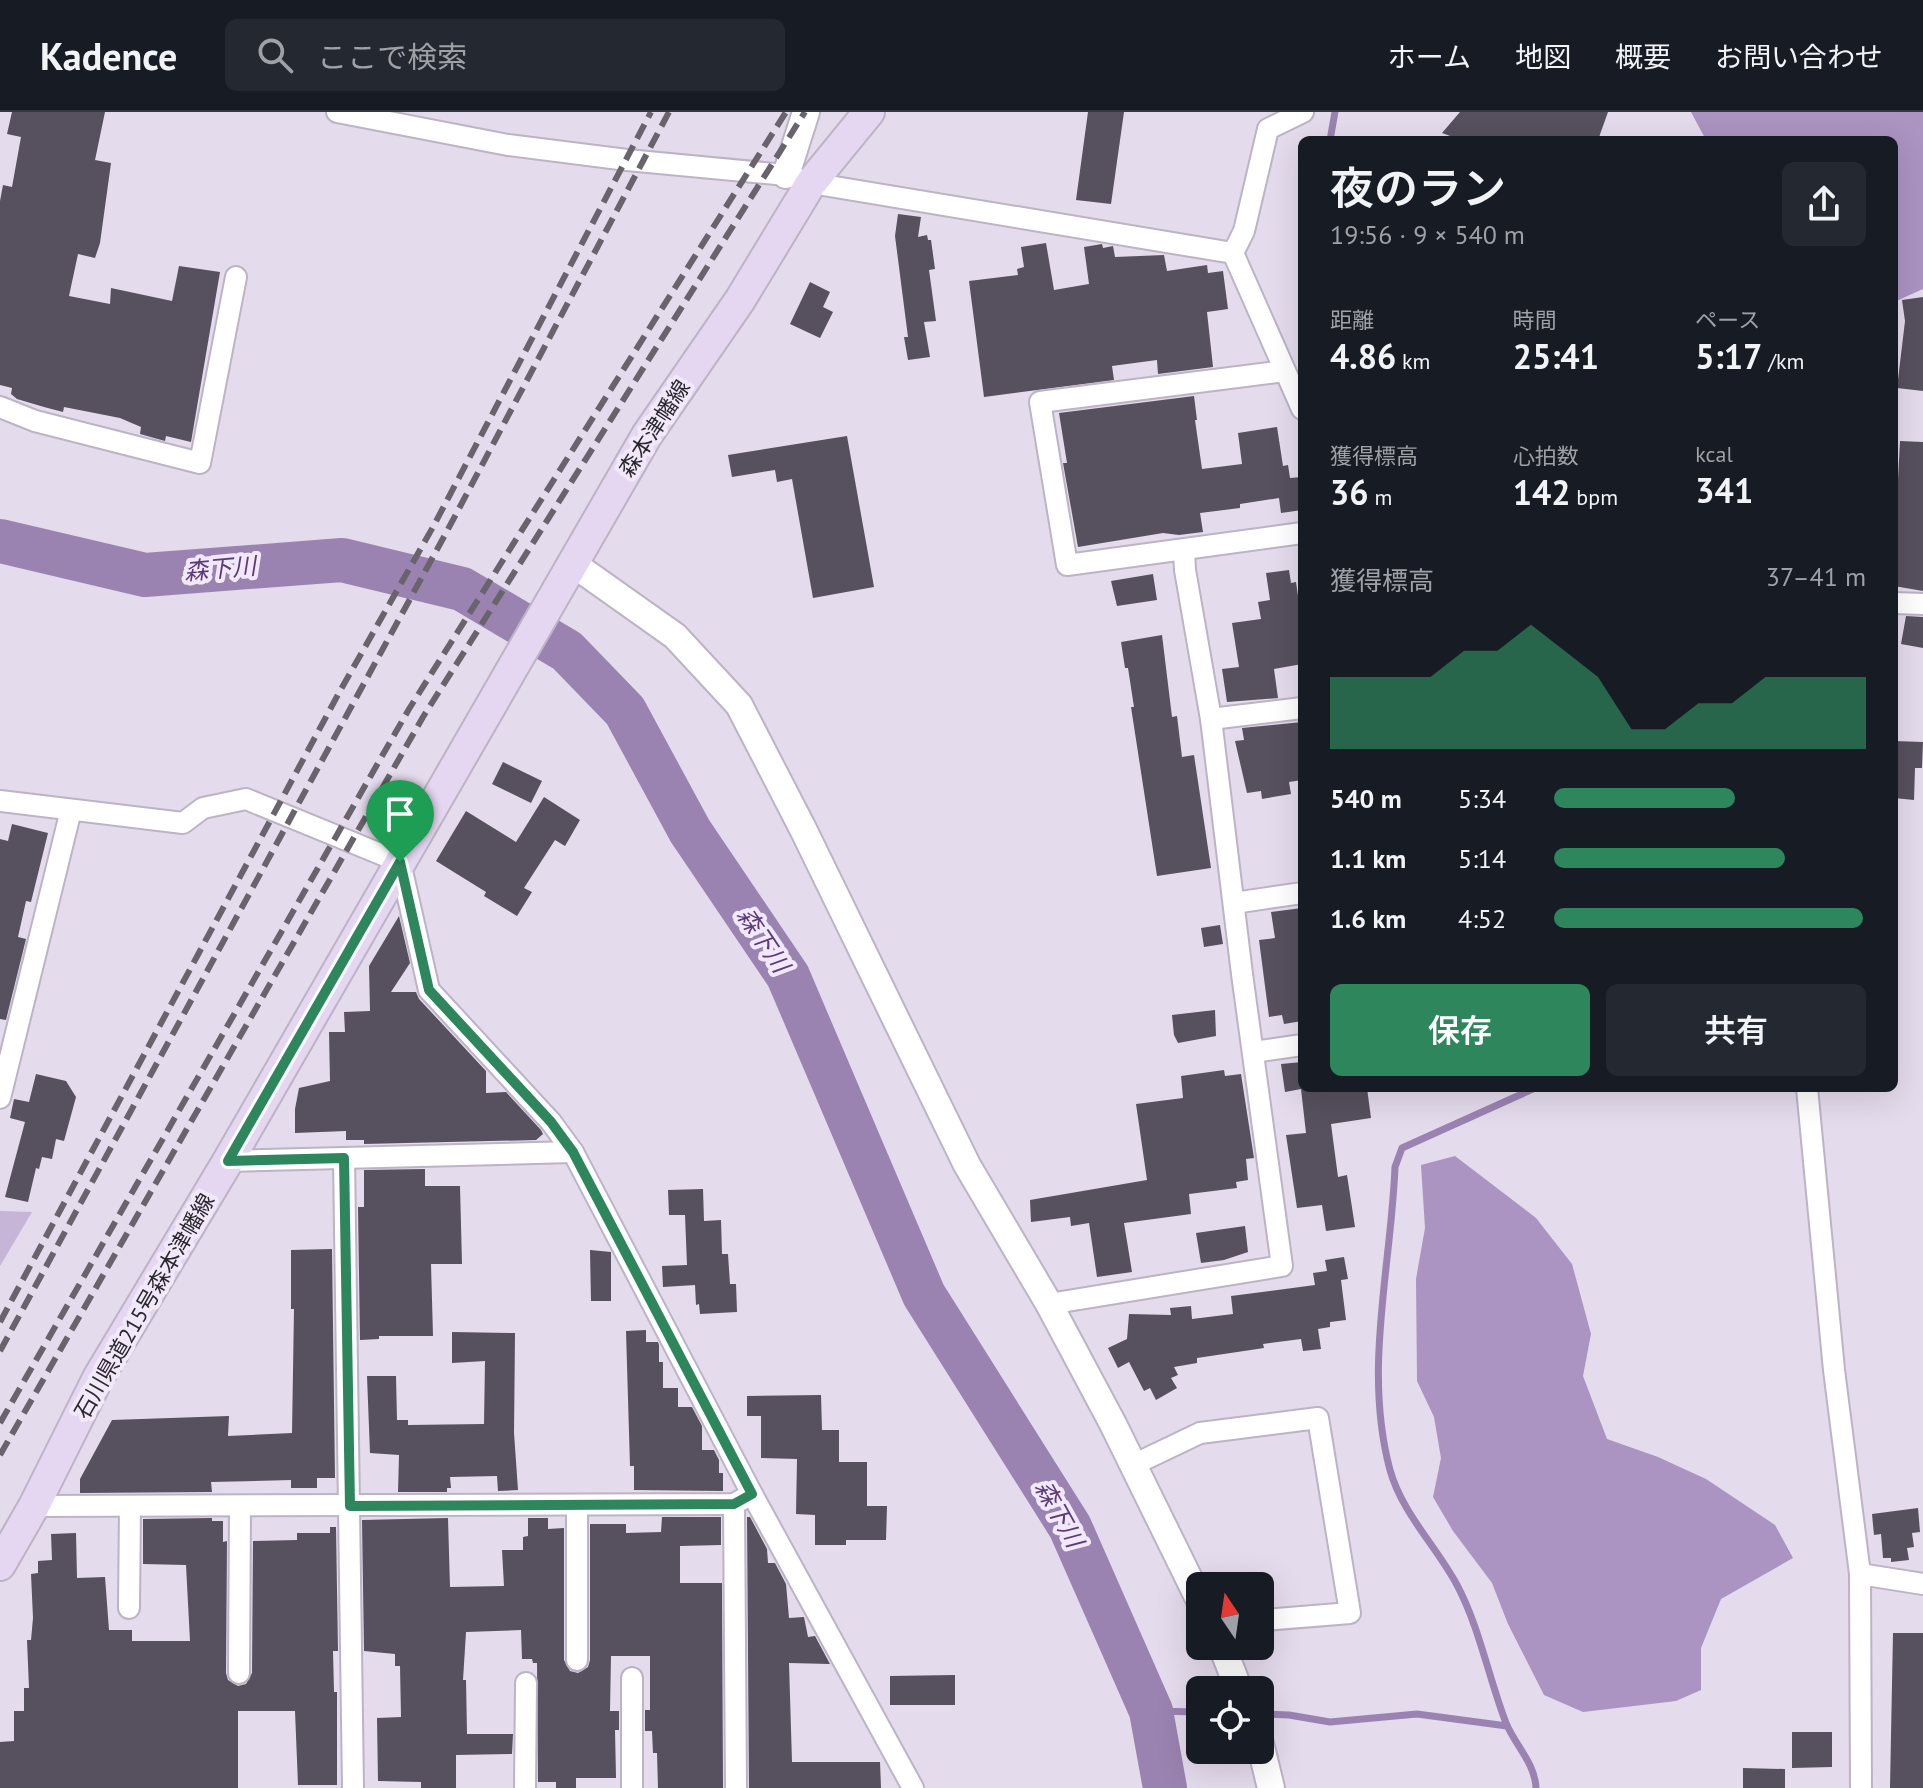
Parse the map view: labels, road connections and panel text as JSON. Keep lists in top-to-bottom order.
{
  "streets": {
    "main road": ["森本津幡線", "石川県道215号森本津幡線"]
  },
  "crossings": [
    ["森本津幡線", "石川県道215号森本津幡線"]
  ],
  "water": ["森下川"],
  "north": "top",
  "page": {
    "header": "Kadence",
    "search": "ここで検索",
    "nav": [
      "ホーム",
      "地図",
      "概要",
      "お問い合わせ"
    ],
    "heading": ["夜のラン", "19:56 · 9 × 540 m"],
    "stats": [
      ["距離", "4.86 km"],
      ["時間", "25:41"],
      ["ペース", "5:17 /km"],
      ["獲得標高", "36 m"],
      ["心拍数", "142 bpm"],
      ["kcal", "341"]
    ],
    "chart": ["獲得標高", "37–41 m"],
    "list": [
      {
        "name": "540 m",
        "note": "5:34"
      },
      {
        "name": "1.1 km",
        "note": "5:14"
      },
      {
        "name": "1.6 km",
        "note": "4:52"
      }
    ],
    "buttons": ["保存", "共有"]
  }
}
